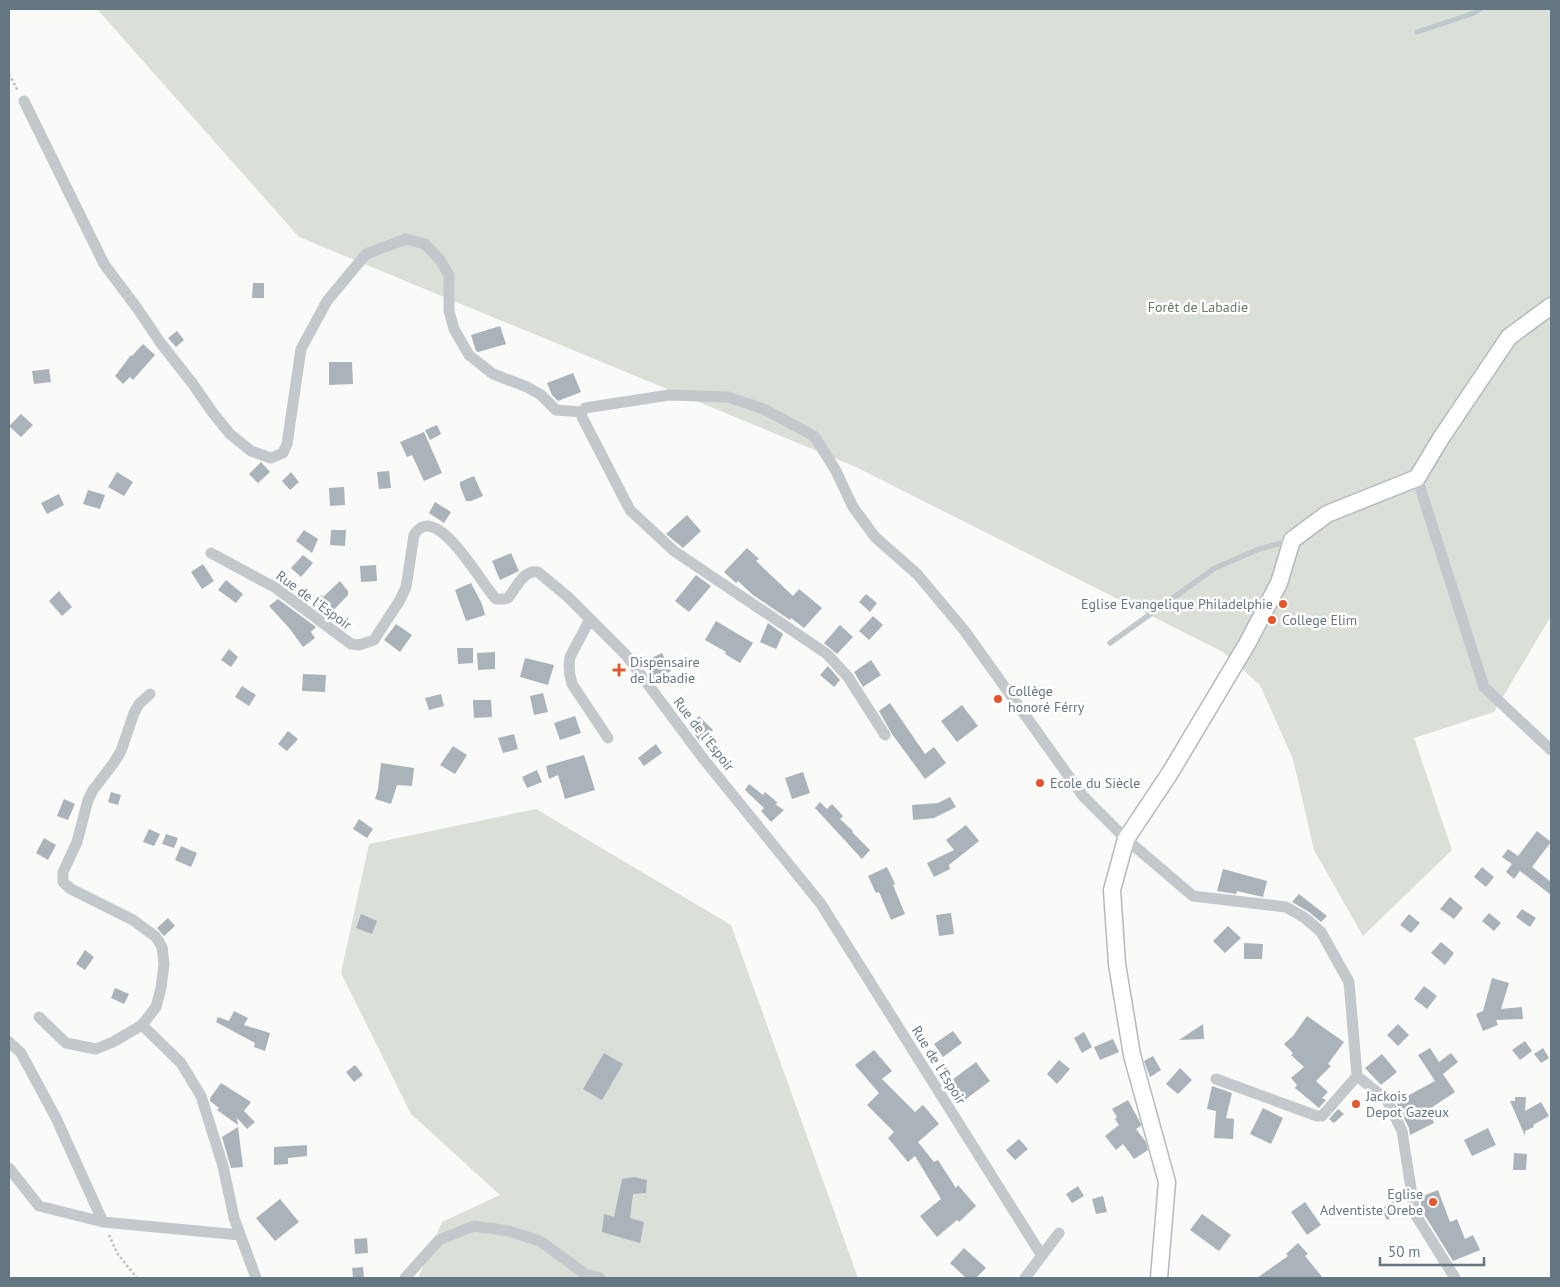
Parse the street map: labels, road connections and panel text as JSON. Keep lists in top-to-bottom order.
{
  "streets": {
    "street": ["Rue de l'Espoir"]
  },
  "parks": ["Forêt de Labadie"],
  "places": {
    "other": [
      "Eglise Evangelique Philadelphie",
      "College Elim",
      "Collège honoré Férry",
      "Ecole du Siècle",
      "Jackois Depot Gazeux",
      "Eglise Adventiste Orebe"
    ],
    "health": ["Dispensaire de Labadie"]
  },
  "scale_bar": "50 m"
}
